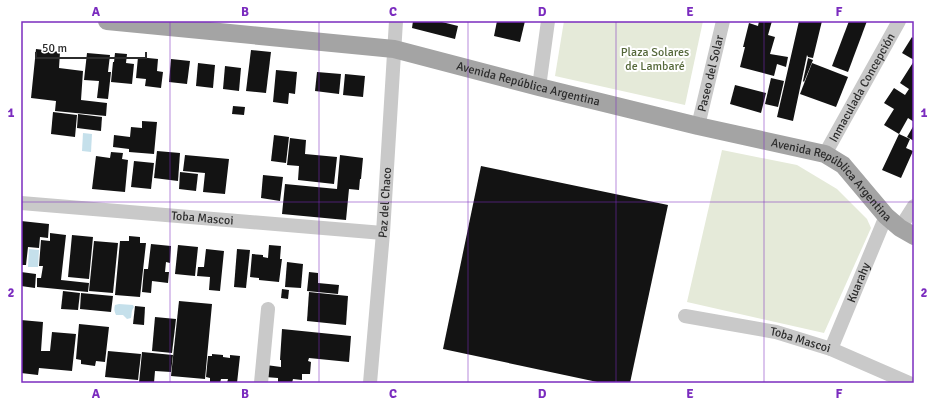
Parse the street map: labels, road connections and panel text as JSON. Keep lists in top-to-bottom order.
{
  "streets": {
    "main road": ["Avenida República Argentina"],
    "street": [
      "Paseo del Solar",
      "Inmaculada Concepción",
      "Paz del Chaco",
      "Toba Mascoi",
      "Kuarahy"
    ]
  },
  "crossings": [
    ["Paseo del Solar", "Avenida República Argentina"],
    ["Avenida República Argentina", "Inmaculada Concepción"],
    ["Avenida República Argentina", "Paz del Chaco"],
    ["Avenida República Argentina", "Kuarahy"],
    ["Paz del Chaco", "Toba Mascoi"],
    ["Toba Mascoi", "Kuarahy"]
  ],
  "parks": ["Plaza Solares de Lambaré"],
  "scale_bar": "50 m",
  "grid": {
    "columns": [
      "A",
      "B",
      "C",
      "D",
      "E",
      "F"
    ],
    "rows": ["1", "2"]
  }
}
